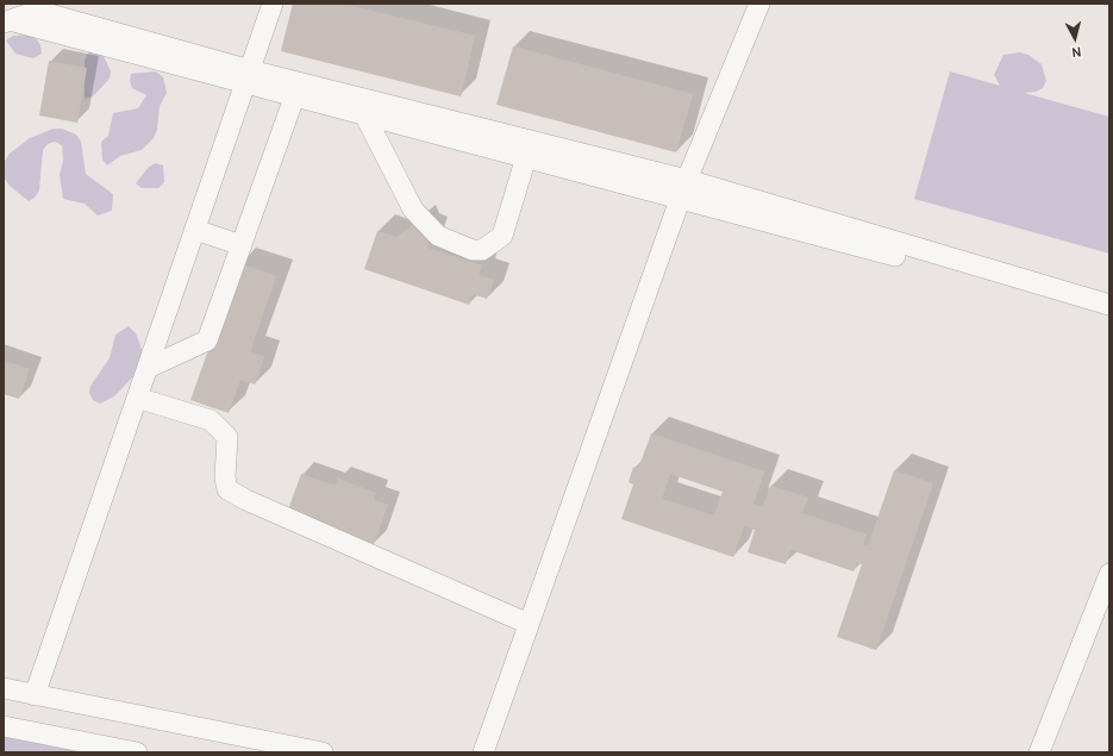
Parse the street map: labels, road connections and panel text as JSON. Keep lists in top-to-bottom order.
{
  "north": "bottom"
}
